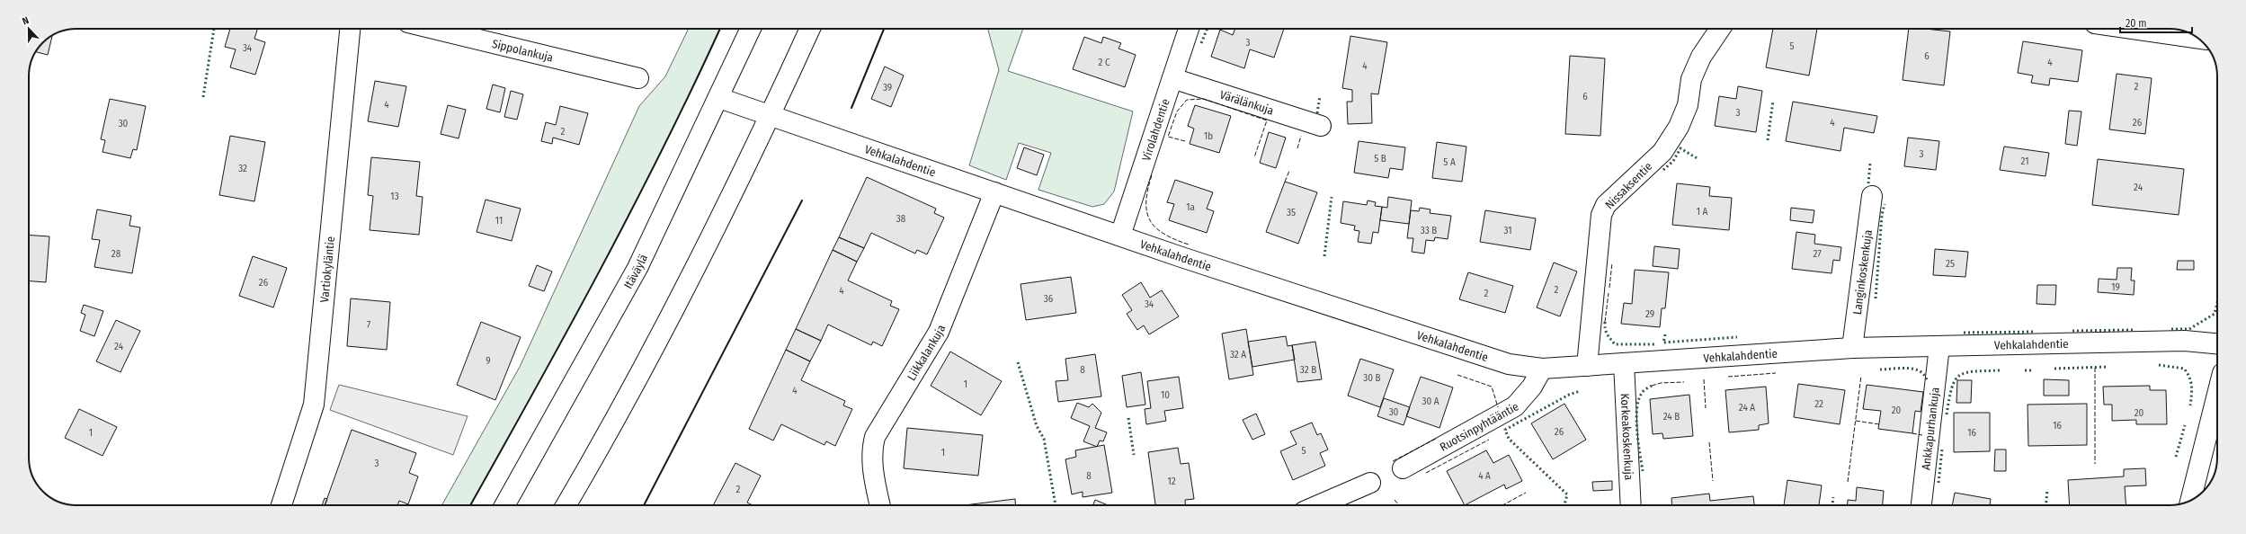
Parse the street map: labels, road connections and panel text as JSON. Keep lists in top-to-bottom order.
{
  "streets": {
    "street": [
      "Sippolankuja",
      "Värälänkuja",
      "Virolahdentie",
      "Vehkalahdentie",
      "Nissaksentie",
      "Vartiokyläntie",
      "Itäväylä",
      "Langinkoskenkuja",
      "Liikkalankuja",
      "Ruotsinpyhtääntie",
      "Ankkapurhankuja",
      "Korkeakoskenkuja"
    ]
  },
  "crossings": [
    ["Värälänkuja", "Virolahdentie"],
    ["Virolahdentie", "Vehkalahdentie"],
    ["Vehkalahdentie", "Nissaksentie"],
    ["Vehkalahdentie", "Itäväylä"],
    ["Vehkalahdentie", "Langinkoskenkuja"],
    ["Vehkalahdentie", "Liikkalankuja"],
    ["Vehkalahdentie", "Ruotsinpyhtääntie"],
    ["Vehkalahdentie", "Ankkapurhankuja"],
    ["Vehkalahdentie", "Korkeakoskenkuja"]
  ],
  "house_numbers": [
    "3",
    "5",
    "34",
    "6",
    "2 C",
    "4",
    "4",
    "2",
    "39",
    "6",
    "4",
    "3",
    "4",
    "26",
    "30",
    "2",
    "1b",
    "3",
    "5 B",
    "21",
    "5 A",
    "32",
    "24",
    "13",
    "1a",
    "1 A",
    "35",
    "38",
    "11",
    "33 B",
    "31",
    "28",
    "27",
    "25",
    "26",
    "19",
    "2",
    "4",
    "2",
    "36",
    "34",
    "29",
    "7",
    "24",
    "32 A",
    "9",
    "8",
    "32 B",
    "30 B",
    "1",
    "4",
    "10",
    "30 A",
    "22",
    "24 A",
    "20",
    "30",
    "20",
    "24 B",
    "16",
    "26",
    "1",
    "16",
    "5",
    "1",
    "3",
    "8",
    "4 A",
    "12",
    "2"
  ],
  "scale_bar": "20 m",
  "north": "top"
}
